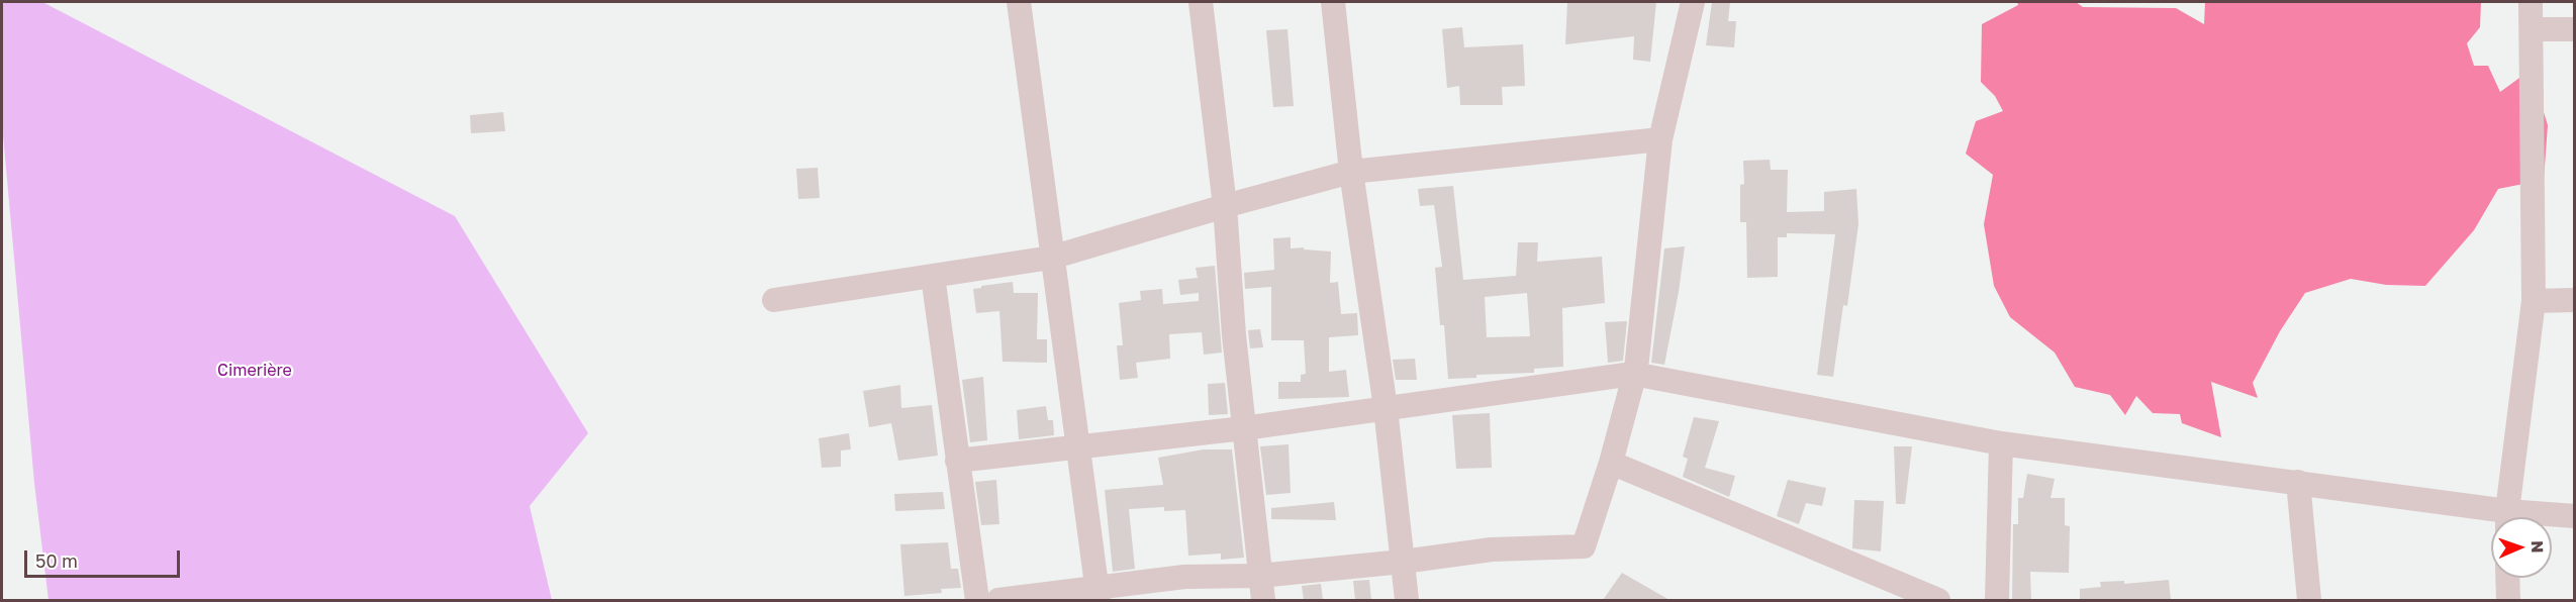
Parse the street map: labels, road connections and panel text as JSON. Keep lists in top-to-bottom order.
{
  "parks": ["Cimerière"],
  "scale_bar": "50 m",
  "north": "right"
}
